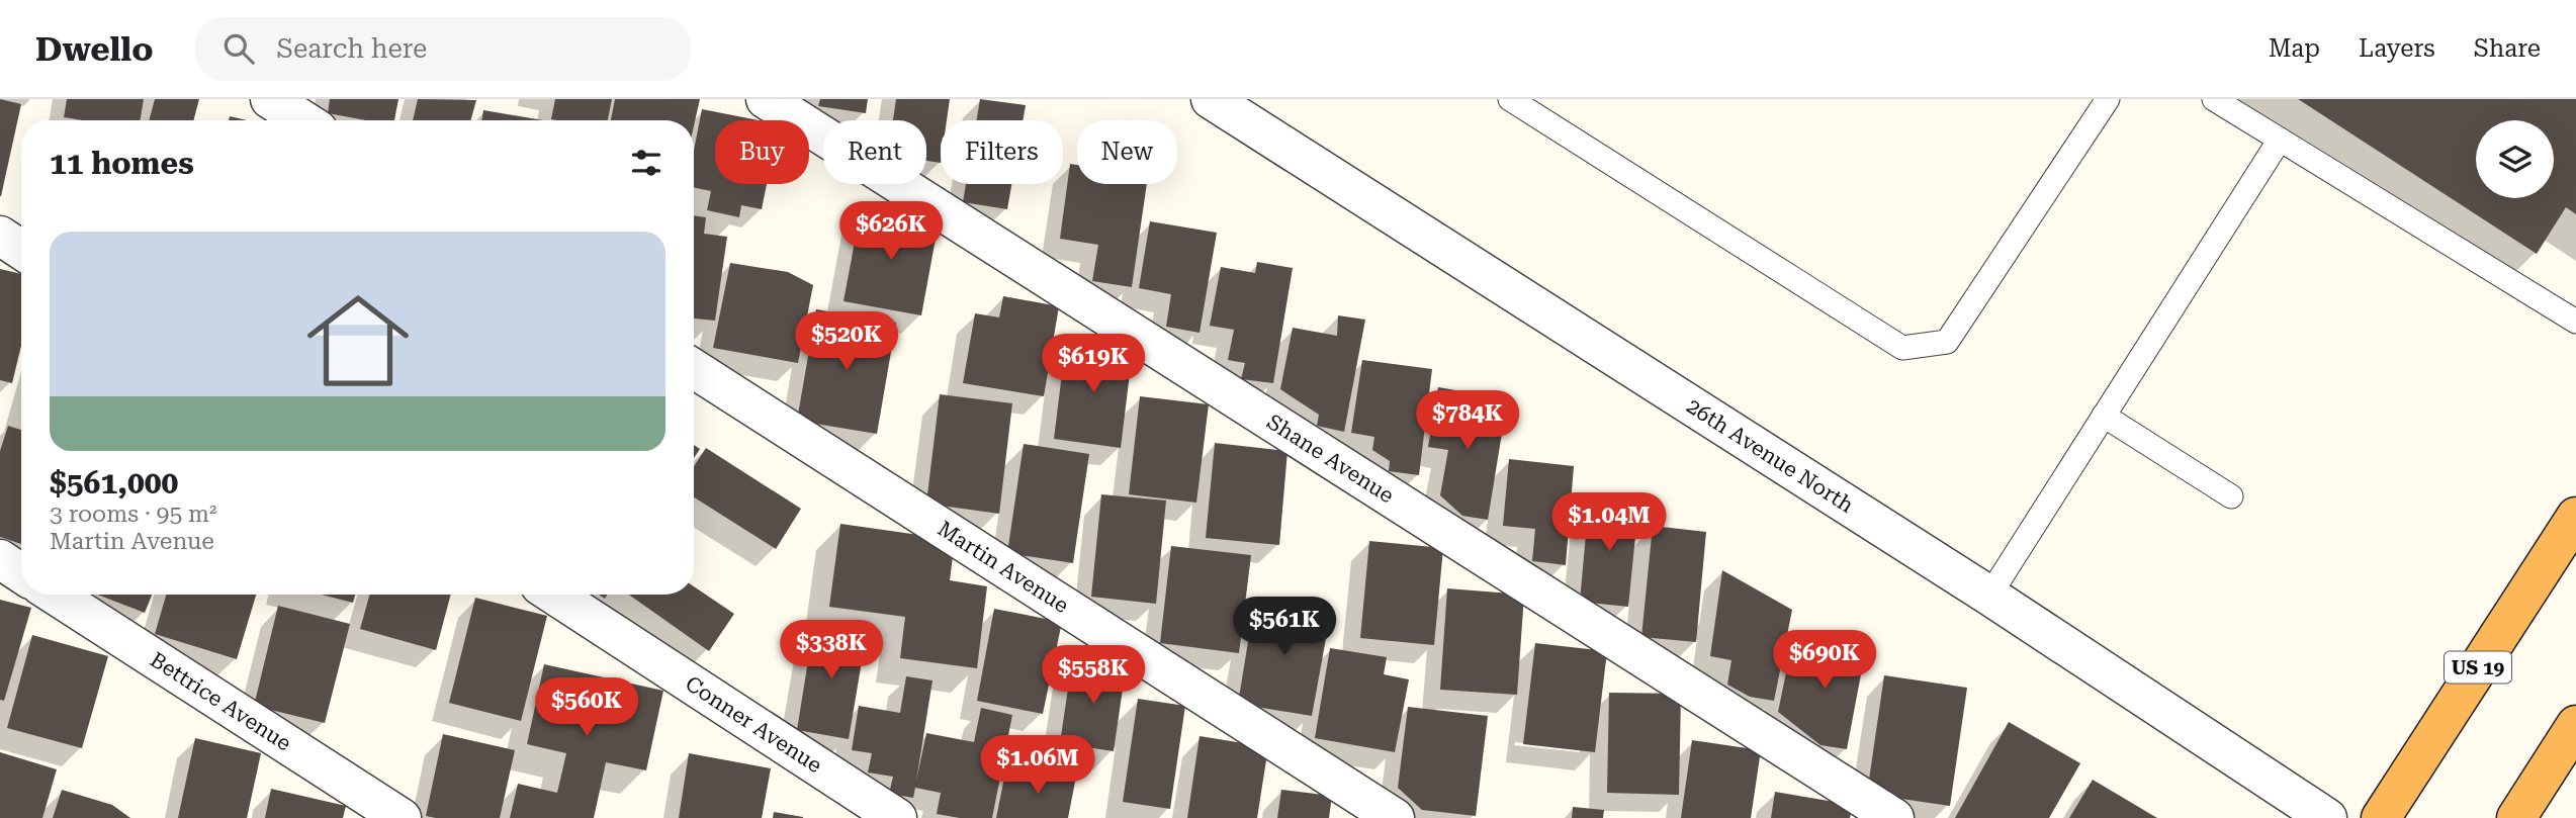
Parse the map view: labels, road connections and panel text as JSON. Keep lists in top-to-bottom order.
{
  "streets": {
    "highway": ["US 19"],
    "street": [
      "26th Avenue North",
      "Shane Avenue",
      "Martin Avenue",
      "Bettrice Avenue",
      "Conner Avenue"
    ]
  },
  "page": {
    "header": "Dwello",
    "search": "Search here",
    "nav": ["Map", "Layers", "Share"],
    "chip": [
      "Buy",
      "Rent",
      "Filters",
      "New"
    ],
    "heading": "11 homes",
    "price": [
      "$626K",
      "$520K",
      "$619K",
      "$784K",
      "$1.04M",
      "$561K",
      "$338K",
      "$690K",
      "$558K",
      "$560K",
      "$1.06M"
    ],
    "list": [
      {
        "name": "$561,000",
        "note": "3 rooms · 95 m² · Martin Avenue"
      }
    ]
  }
}
